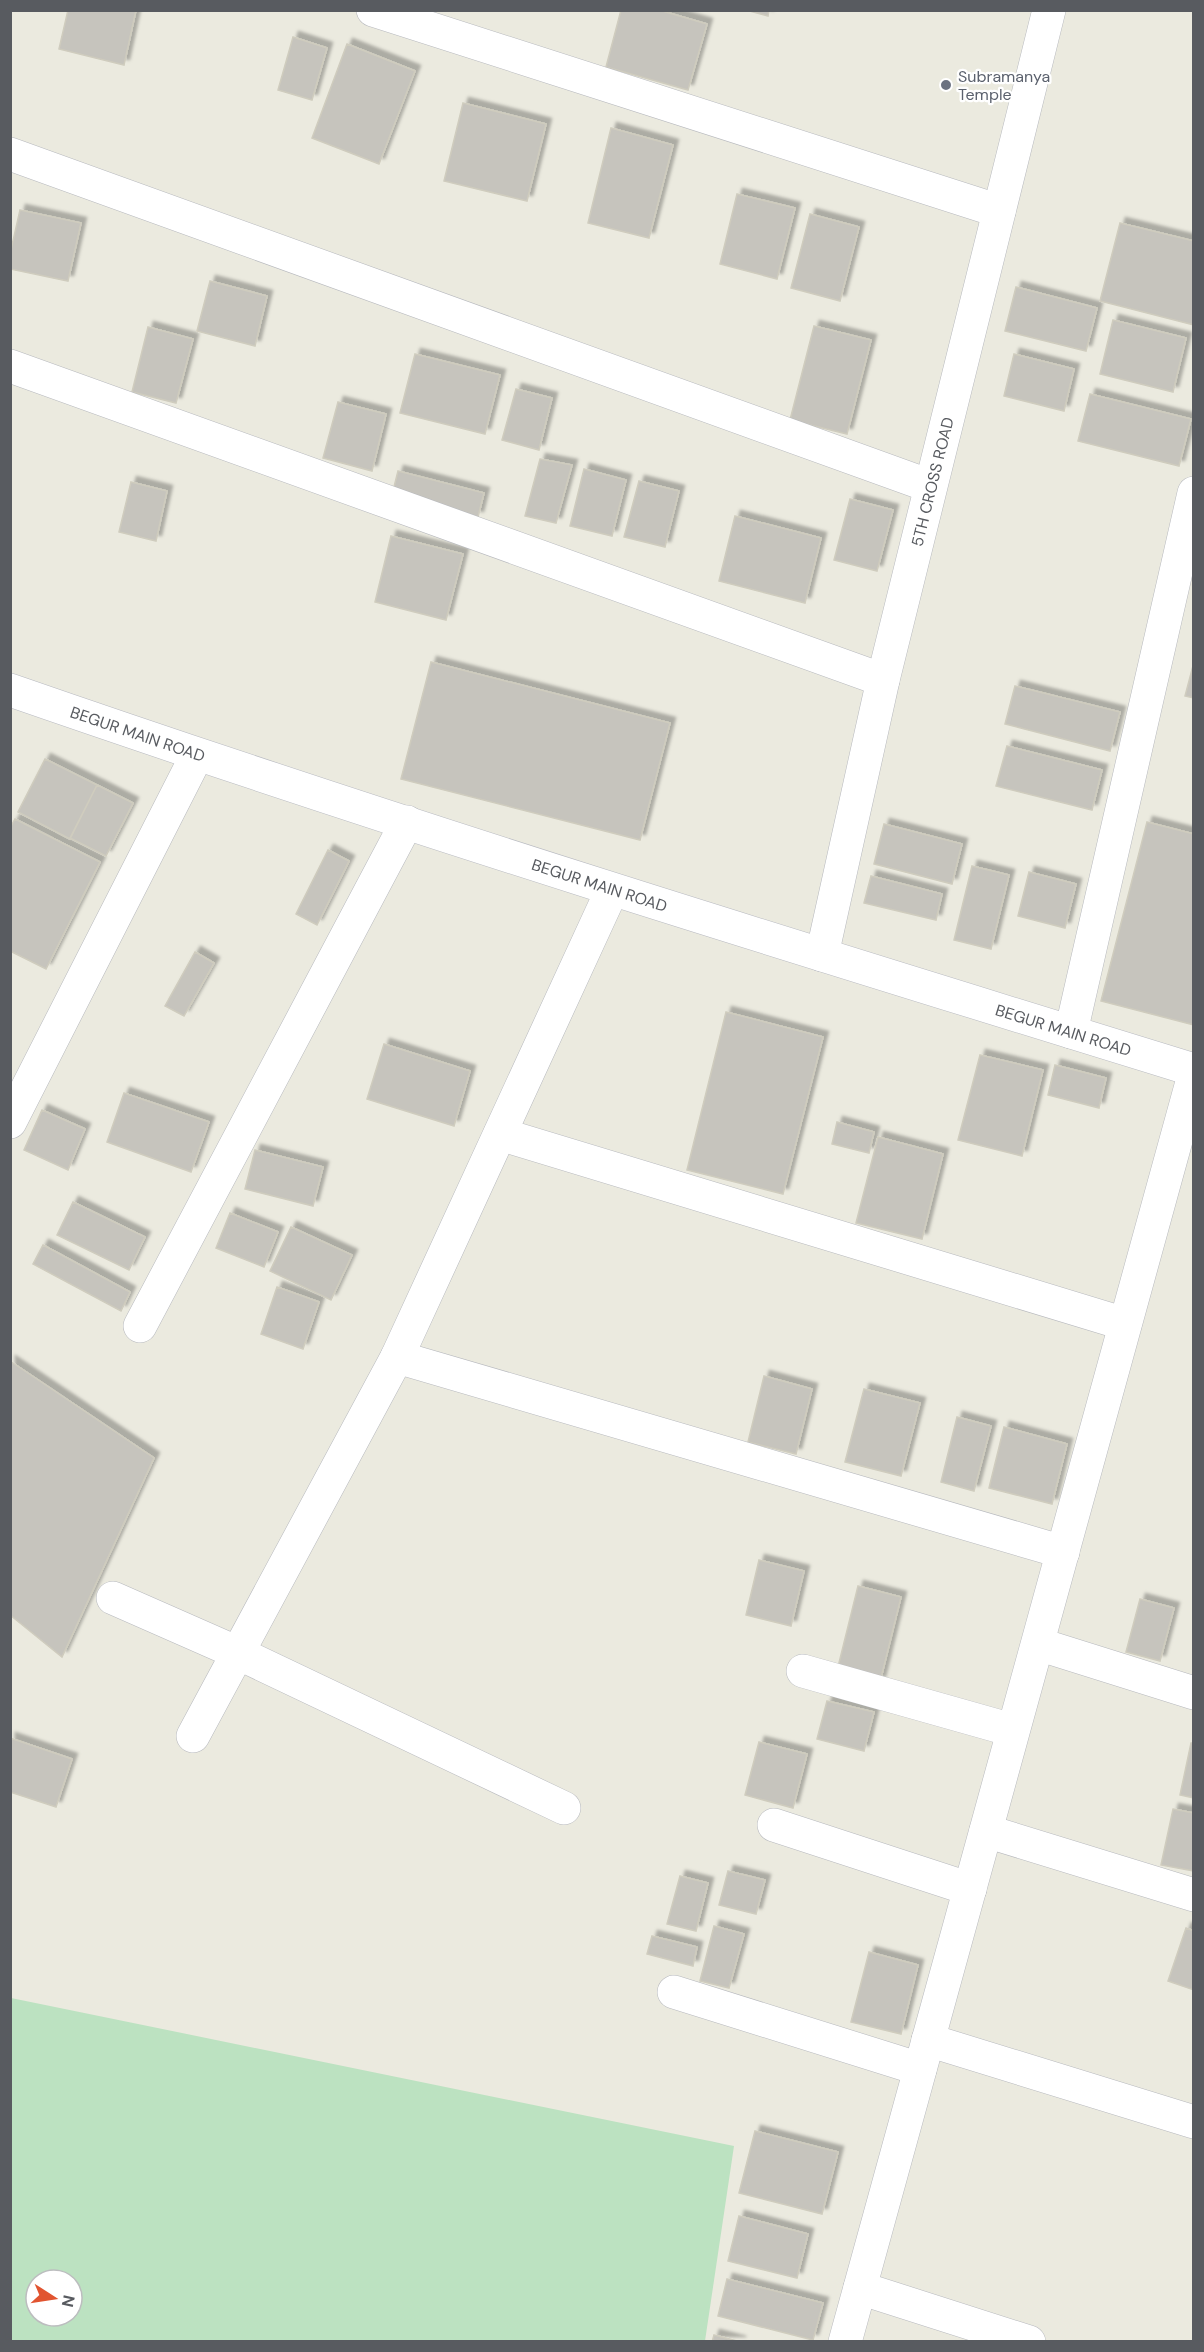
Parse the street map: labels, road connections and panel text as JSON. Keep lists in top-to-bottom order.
{
  "streets": {
    "street": ["5TH CROSS ROAD", "BEGUR MAIN ROAD"]
  },
  "crossings": [
    ["5TH CROSS ROAD", "BEGUR MAIN ROAD"]
  ],
  "places": ["Subramanya Temple"],
  "north": "right"
}
